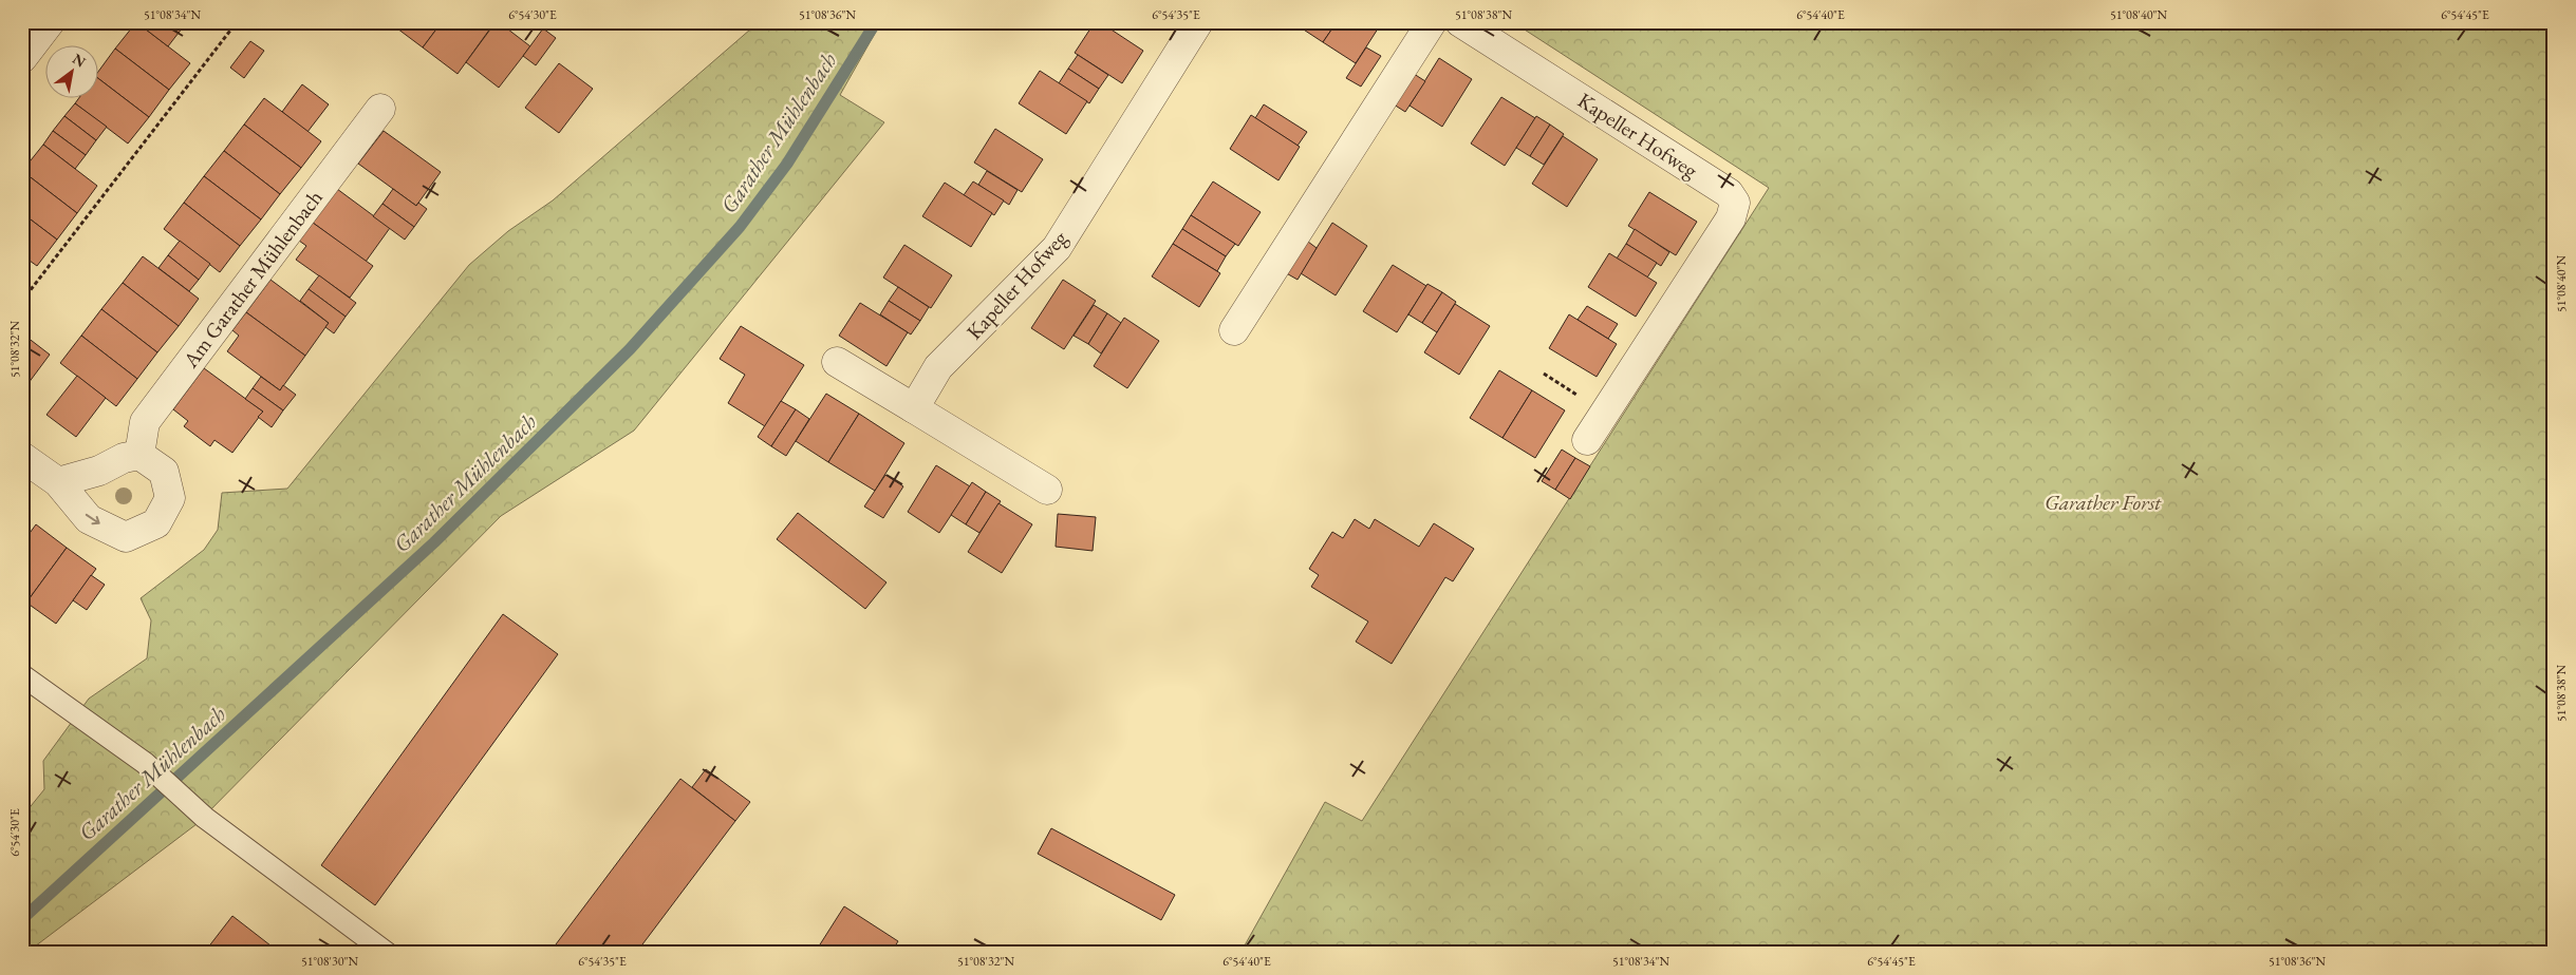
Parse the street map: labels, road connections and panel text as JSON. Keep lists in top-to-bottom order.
{
  "streets": {
    "street": ["Kapeller Hofweg", "Am Garather Mühlenbach"]
  },
  "water": ["Garather Mühlenbach"],
  "parks": ["Garather Forst"],
  "north": "top right",
  "coordinates": [
    "51°08'34\"N",
    "6°54'30\"E",
    "51°08'36\"N",
    "6°54'35\"E",
    "51°08'38\"N",
    "6°54'40\"E",
    "51°08'40\"N",
    "6°54'45\"E",
    "51°08'32\"N",
    "51°08'30\"N"
  ]
}
